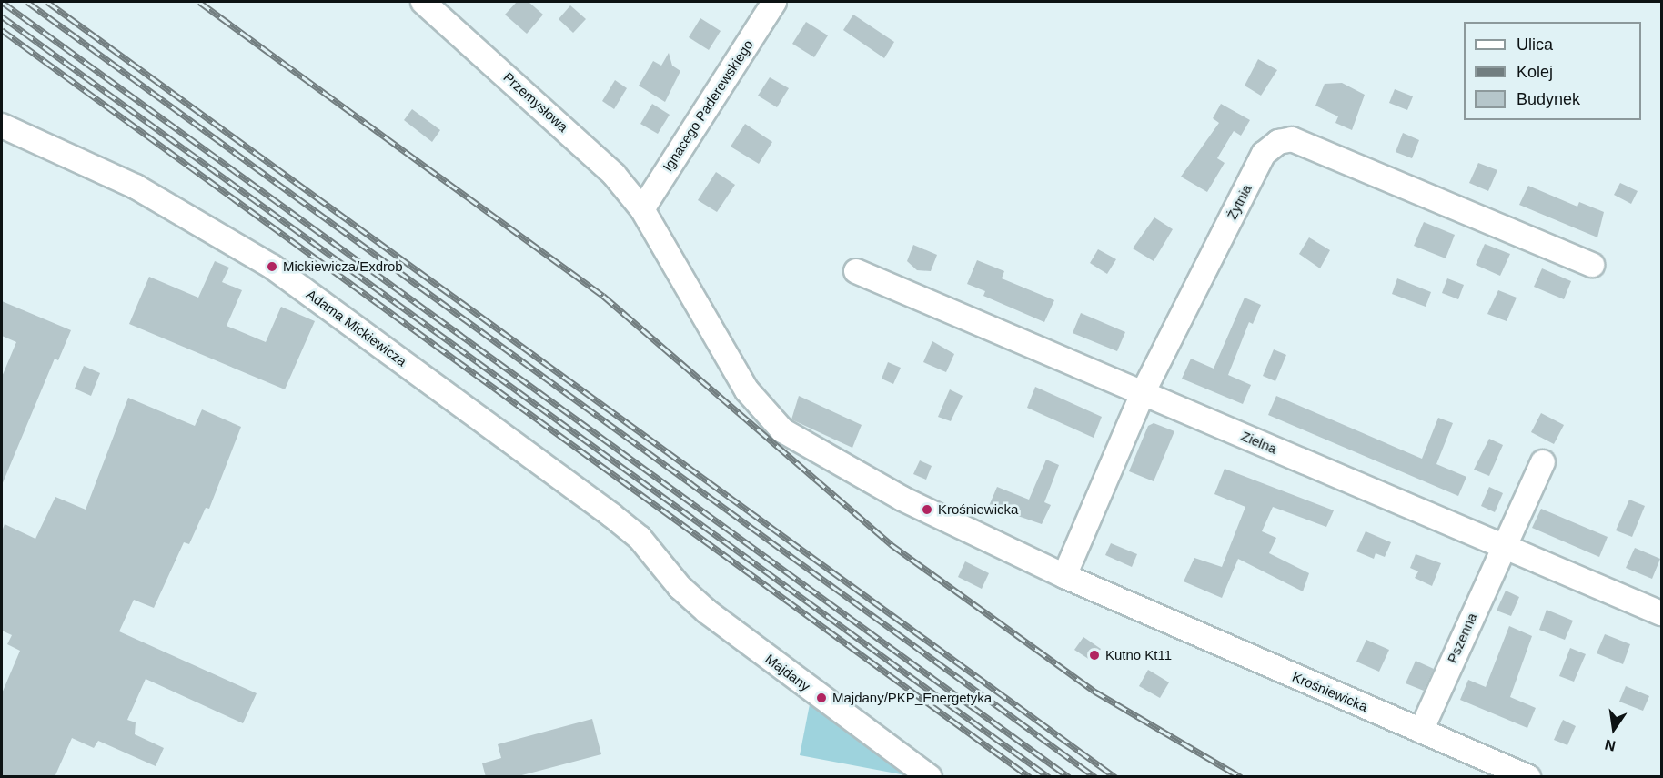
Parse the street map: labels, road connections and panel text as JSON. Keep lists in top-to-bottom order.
{
  "streets": {
    "street": [
      "Przemysłowa",
      "Ignacego Paderewskiego",
      "Żytnia",
      "Adama Mickiewicza",
      "Zielna",
      "Pszenna",
      "Majdany",
      "Krośniewicka"
    ]
  },
  "crossings": [
    ["Przemysłowa", "Ignacego Paderewskiego"],
    ["Przemysłowa", "Krośniewicka"],
    ["Ignacego Paderewskiego", "Krośniewicka"],
    ["Żytnia", "Zielna"],
    ["Żytnia", "Krośniewicka"],
    ["Adama Mickiewicza", "Majdany"],
    ["Zielna", "Pszenna"],
    ["Pszenna", "Krośniewicka"]
  ],
  "places": [
    "Mickiewicza/Exdrob",
    "Krośniewicka",
    "Kutno Kt11",
    "Majdany/PKP_Energetyka"
  ],
  "legend": ["Ulica", "Kolej", "Budynek"],
  "north": "bottom"
}
